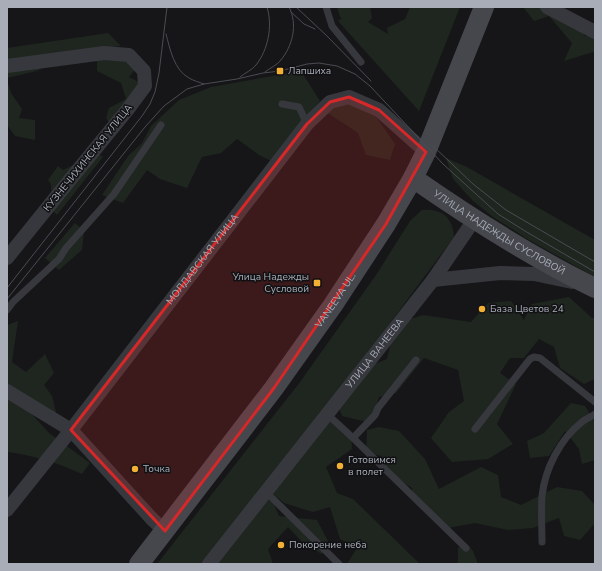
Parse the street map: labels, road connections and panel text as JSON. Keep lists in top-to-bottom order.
{
  "streets": {
    "main road": ["УЛИЦА НАДЕЖДЫ СУСЛОВОЙ", "VANEEVA UL."],
    "street": ["КУЗНЕЧИХИНСКАЯ УЛИЦА", "МОЛДАВСКАЯ УЛИЦА", "УЛИЦА ВАНЕЕВА"]
  },
  "crossings": [
    ["УЛИЦА НАДЕЖДЫ СУСЛОВОЙ", "VANEEVA UL."],
    ["УЛИЦА НАДЕЖДЫ СУСЛОВОЙ", "УЛИЦА ВАНЕЕВА"],
    ["МОЛДАВСКАЯ УЛИЦА", "VANEEVA UL."]
  ],
  "places": {
    "transit": ["Лапшиха", "Улица Надежды Сусловой"],
    "other": [
      "База Цветов 24",
      "Готовимся в полет",
      "Точка",
      "Покорение неба"
    ]
  }
}
